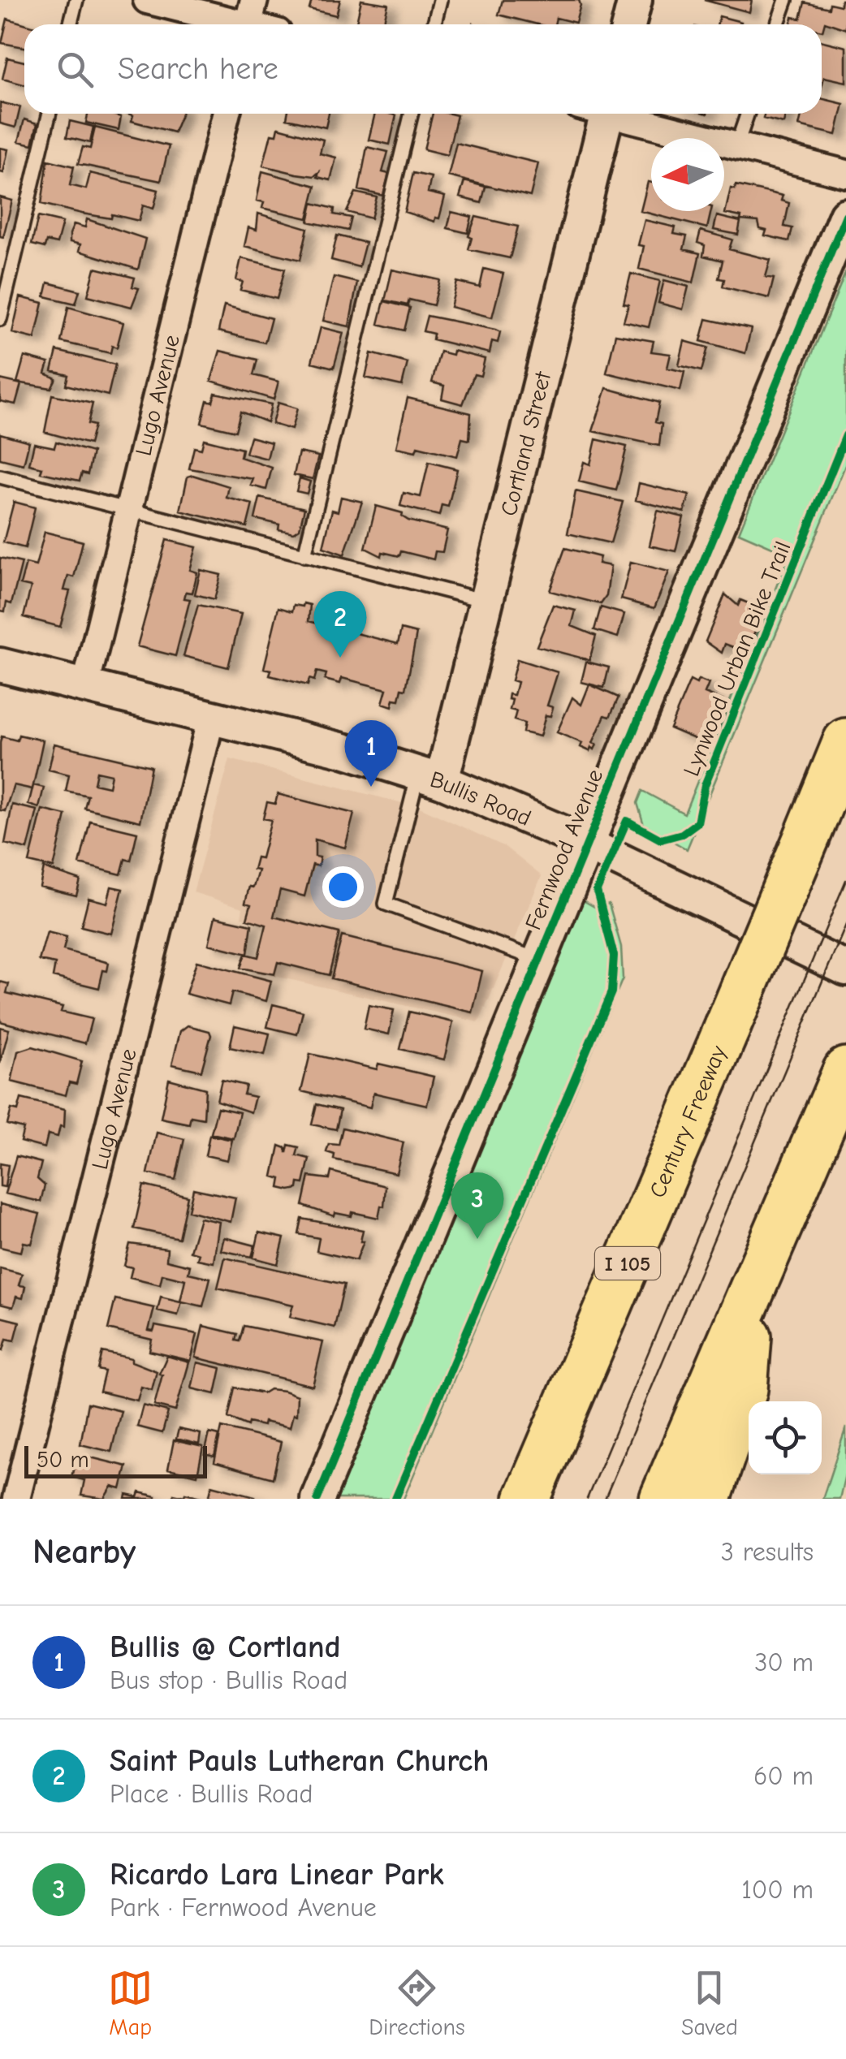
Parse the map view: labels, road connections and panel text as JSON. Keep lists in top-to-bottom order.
{
  "streets": {
    "highway": ["Century Freeway", "I 105"],
    "street": [
      "Lugo Avenue",
      "Cortland Street",
      "Bullis Road",
      "Fernwood Avenue"
    ],
    "cycle path": ["Lynwood Urban Bike Trail"]
  },
  "crossings": [
    ["Lugo Avenue", "Bullis Road"],
    ["Cortland Street", "Bullis Road"],
    ["Bullis Road", "Fernwood Avenue"]
  ],
  "scale_bar": "50 m",
  "north": "left",
  "page": {
    "search": "Search here",
    "pins": ["2", "1", "3"],
    "scale": "50 m",
    "heading": ["Nearby", "3 results"],
    "list": [
      {
        "mark": "1",
        "name": "Bullis @ Cortland",
        "note": "Bus stop · Bullis Road",
        "value": "30 m"
      },
      {
        "mark": "2",
        "name": "Saint Pauls Lutheran Church",
        "note": "Place · Bullis Road",
        "value": "60 m"
      },
      {
        "mark": "3",
        "name": "Ricardo Lara Linear Park",
        "note": "Park · Fernwood Avenue",
        "value": "100 m"
      }
    ],
    "nav": ["Map", "Directions", "Saved"]
  }
}
